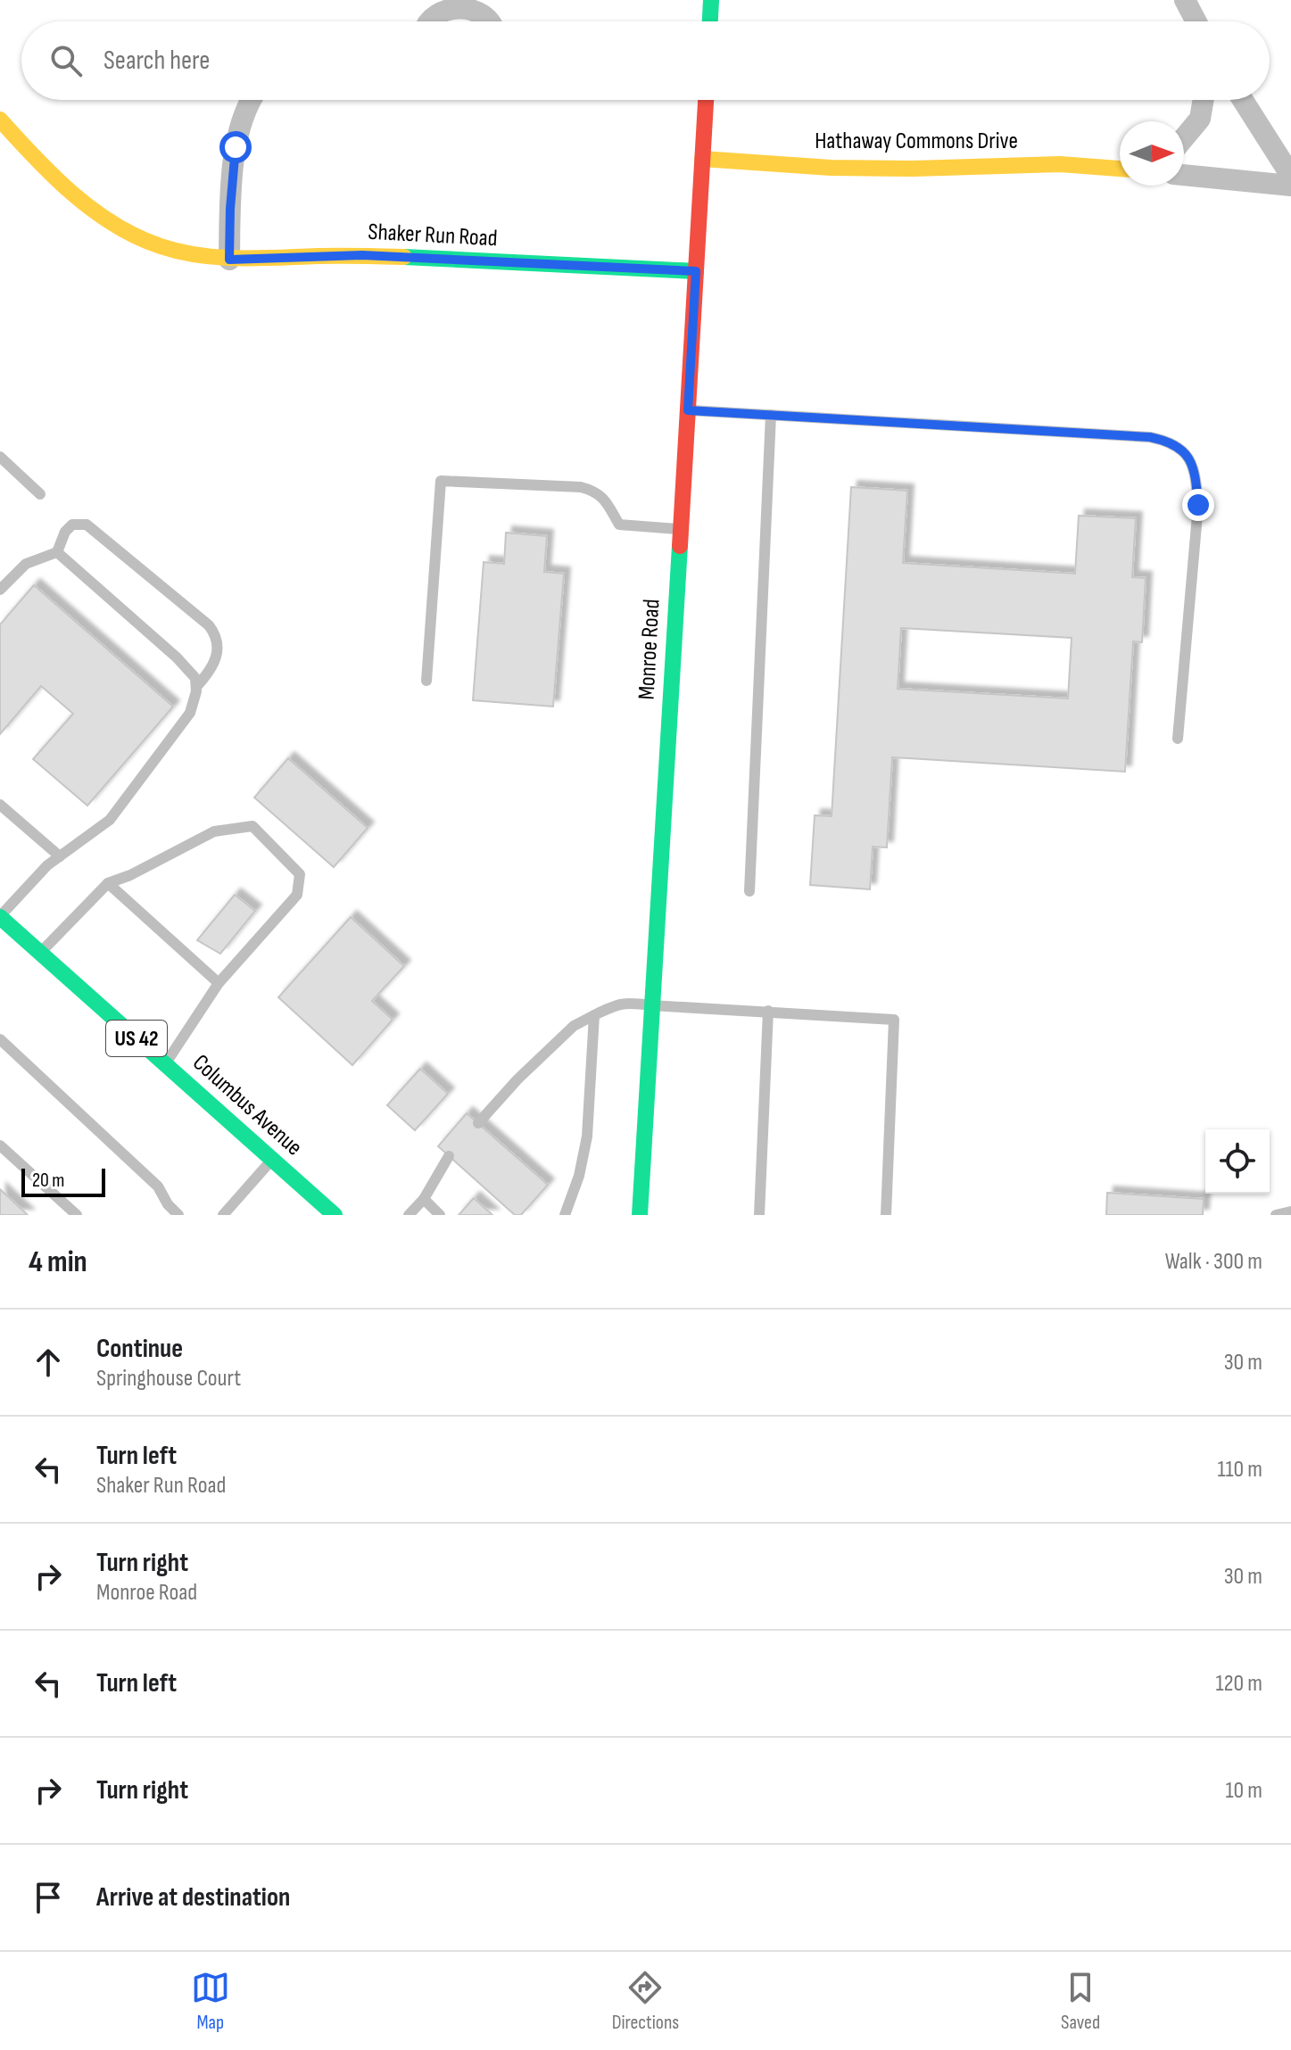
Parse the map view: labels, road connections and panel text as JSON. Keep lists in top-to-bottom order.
{
  "streets": {
    "street": [
      "Hathaway Commons Drive",
      "Shaker Run Road",
      "Monroe Road",
      "US 42",
      "Columbus Avenue"
    ]
  },
  "crossings": [
    ["Hathaway Commons Drive", "Monroe Road"],
    ["Shaker Run Road", "Monroe Road"]
  ],
  "scale_bar": "20 m",
  "north": "right",
  "page": {
    "search": "Search here",
    "scale": "20 m",
    "heading": ["4 min", "Walk · 300 m"],
    "list": [
      ["Continue", "Springhouse Court", "30 m"],
      ["Turn left", "Shaker Run Road", "110 m"],
      ["Turn right", "Monroe Road", "30 m"],
      ["Turn left", "120 m"],
      ["Turn right", "10 m"],
      "Arrive at destination"
    ],
    "nav": ["Map", "Directions", "Saved"]
  }
}
